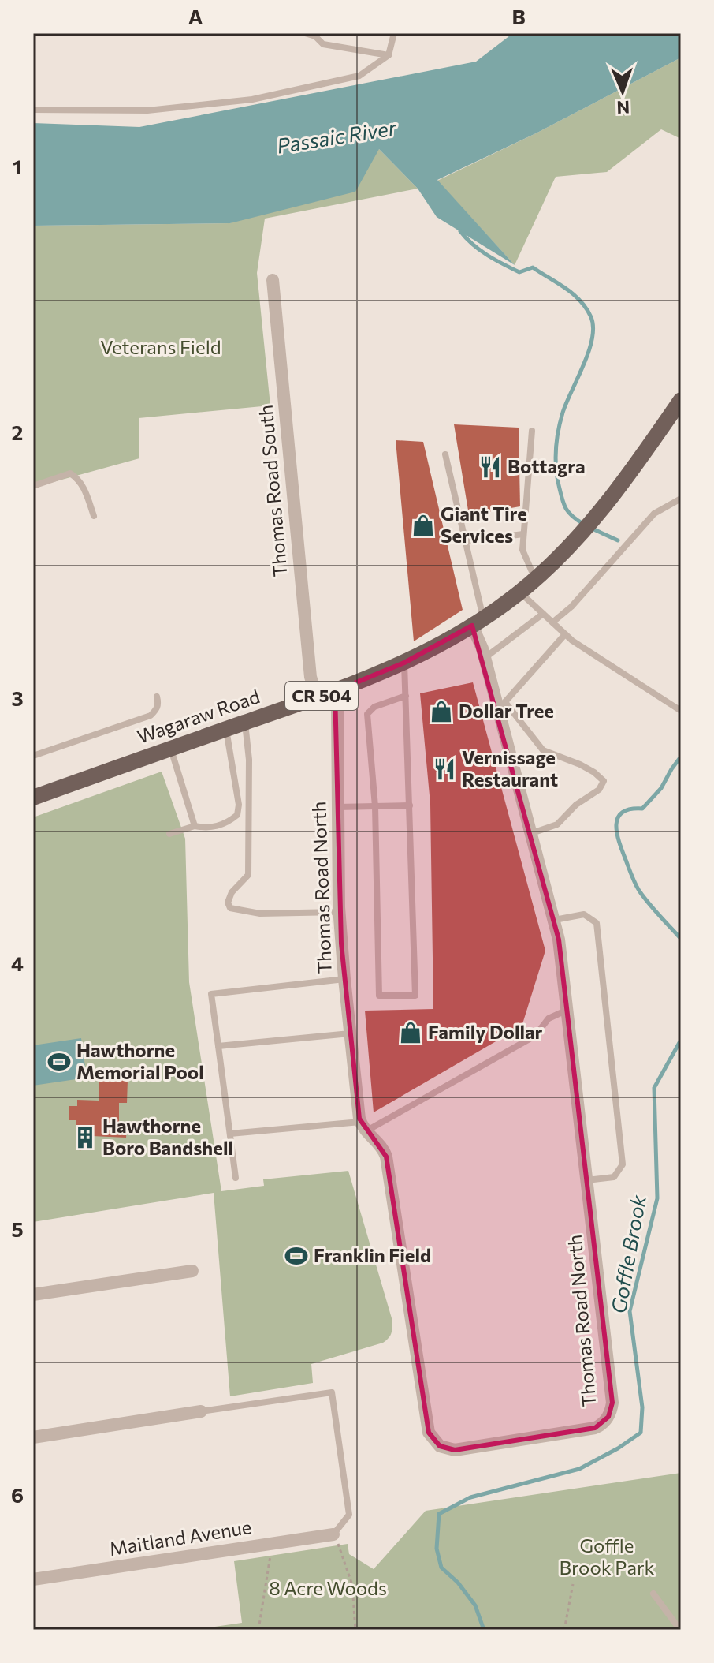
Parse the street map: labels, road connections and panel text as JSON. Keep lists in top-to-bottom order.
{
  "streets": {
    "main road": ["CR 504", "Wagaraw Road"],
    "street": ["Thomas Road South", "Thomas Road North", "Maitland Avenue"]
  },
  "crossings": [
    ["Thomas Road South", "Wagaraw Road"],
    ["Wagaraw Road", "Thomas Road North"]
  ],
  "water": ["Passaic River", "Goffle Brook"],
  "parks": ["Veterans Field", "Goffle Brook Park", "8 Acre Woods"],
  "places": {
    "restaurant": ["Bottagra", "Vernissage Restaurant"],
    "shop": ["Giant Tire Services", "Dollar Tree", "Family Dollar"],
    "sports": ["Hawthorne Memorial Pool", "Franklin Field"],
    "building": ["Hawthorne Boro Bandshell"]
  },
  "north": "bottom",
  "grid": {
    "columns": ["A", "B"],
    "rows": [
      "1",
      "2",
      "3",
      "4",
      "5",
      "6"
    ]
  }
}
